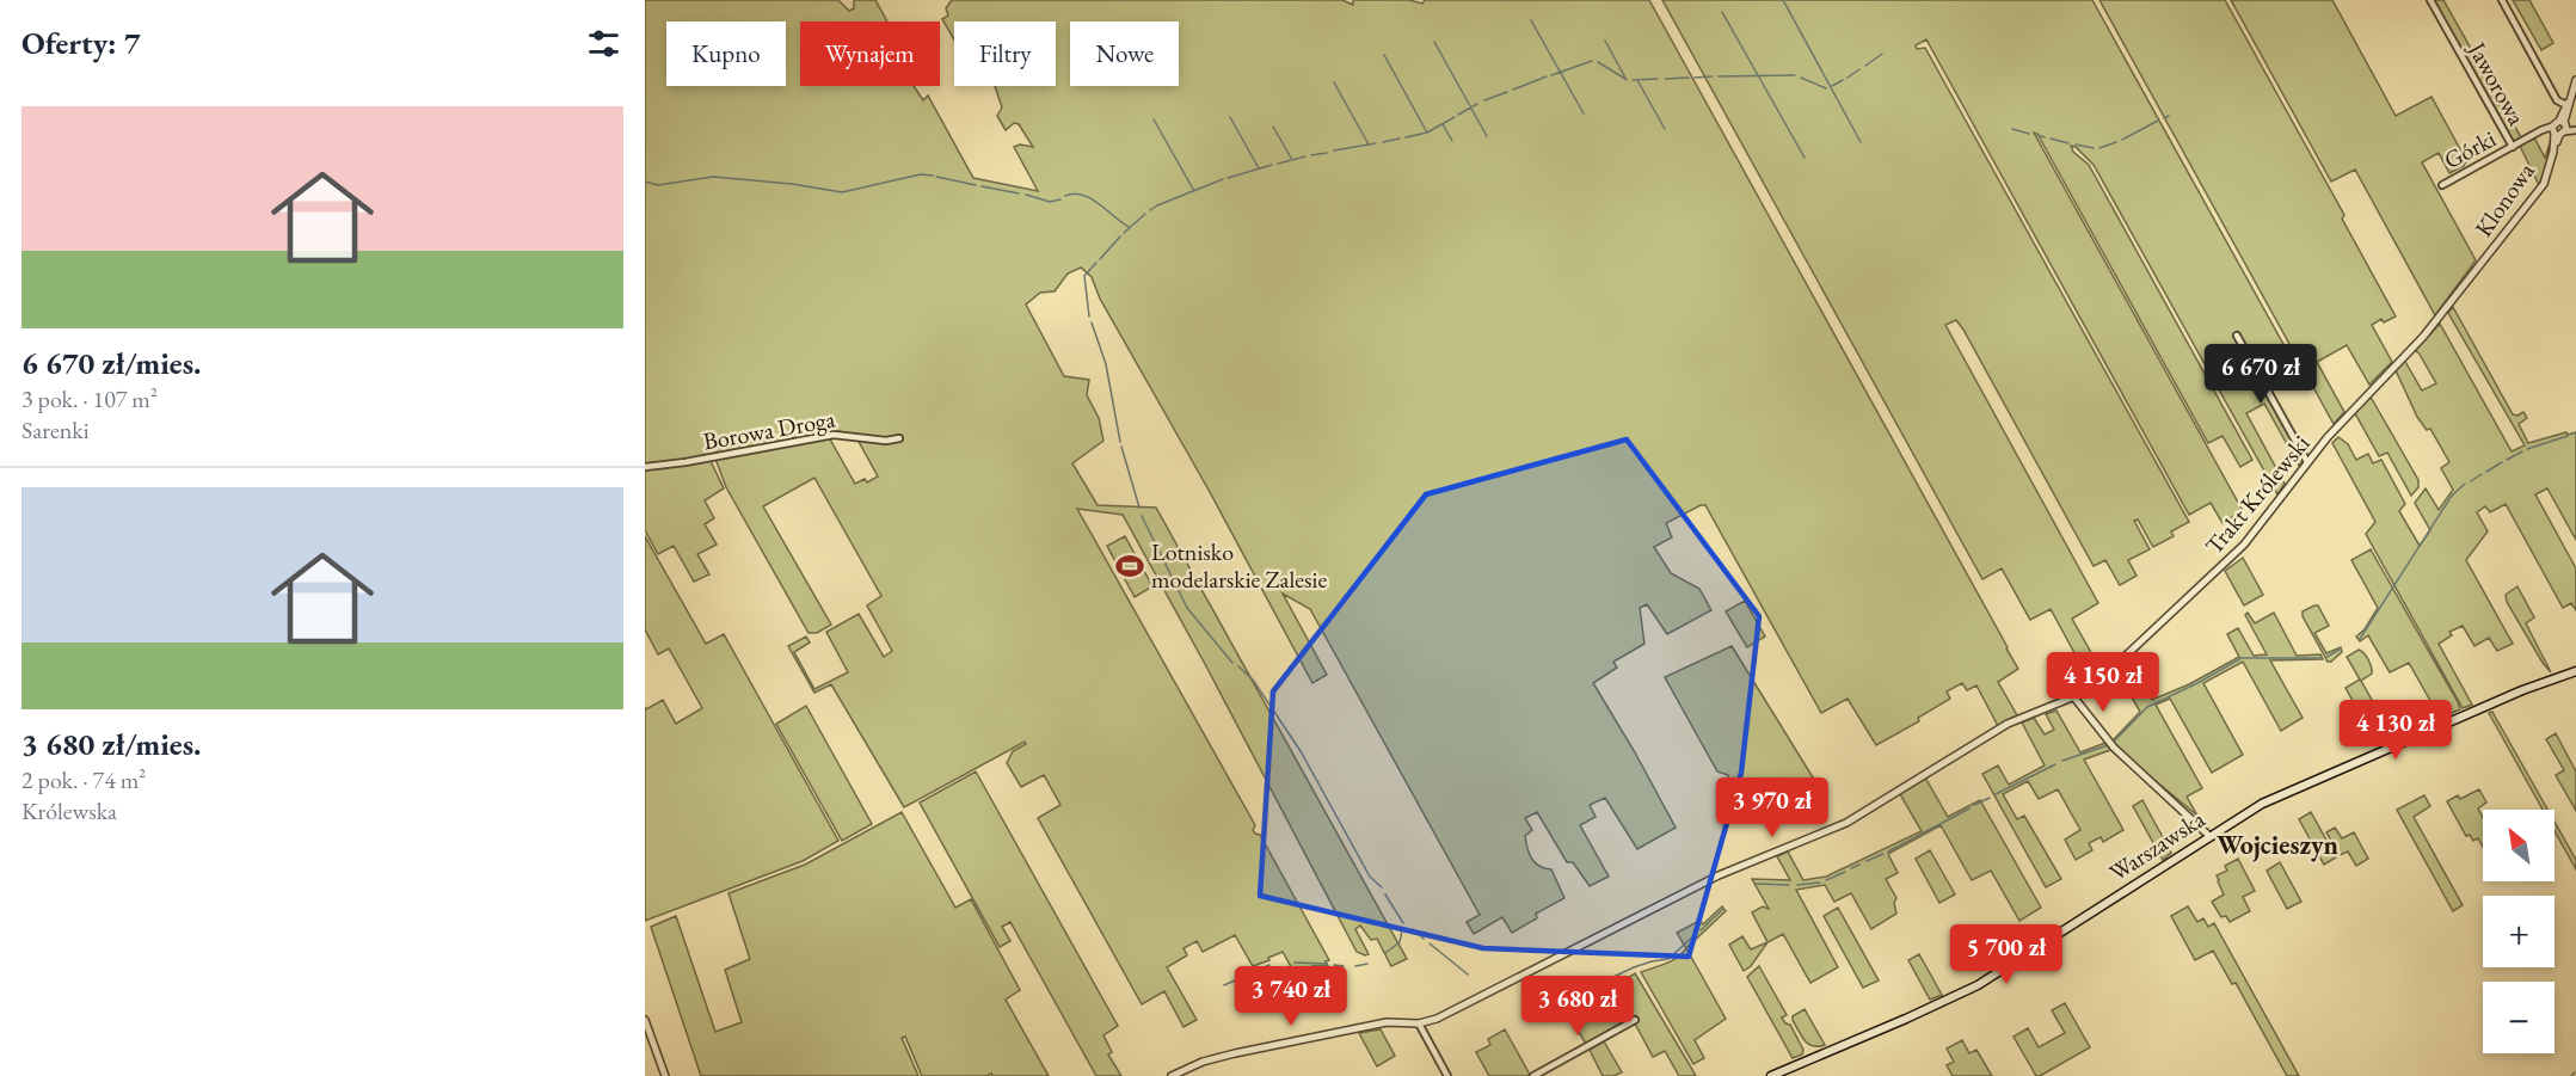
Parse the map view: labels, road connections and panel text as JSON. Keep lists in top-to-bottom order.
{
  "streets": {
    "main road": ["Warszawska"],
    "street": [
      "Jaworowa",
      "Górki",
      "Klonowa",
      "Borowa Droga",
      "Trakt Królewski"
    ]
  },
  "crossings": [
    ["Jaworowa", "Górki"],
    ["Górki", "Klonowa"],
    ["Klonowa", "Trakt Królewski"]
  ],
  "districts": ["Wojcieszyn"],
  "places": {
    "sports": ["Lotnisko modelarskie Zalesie"]
  },
  "north": "top left",
  "page": {
    "heading": "Oferty: 7",
    "chip": [
      "Kupno",
      "Wynajem",
      "Filtry",
      "Nowe"
    ],
    "list": [
      {
        "name": "6 670 zł/mies.",
        "note": "3 pok. · 107 m² · Sarenki"
      },
      {
        "name": "3 680 zł/mies.",
        "note": "2 pok. · 74 m² · Królewska"
      }
    ],
    "price": [
      "6 670 zł",
      "4 150 zł",
      "4 130 zł",
      "3 970 zł",
      "5 700 zł",
      "3 740 zł",
      "3 680 zł"
    ],
    "map_buttons": ["+", "−"]
  }
}
